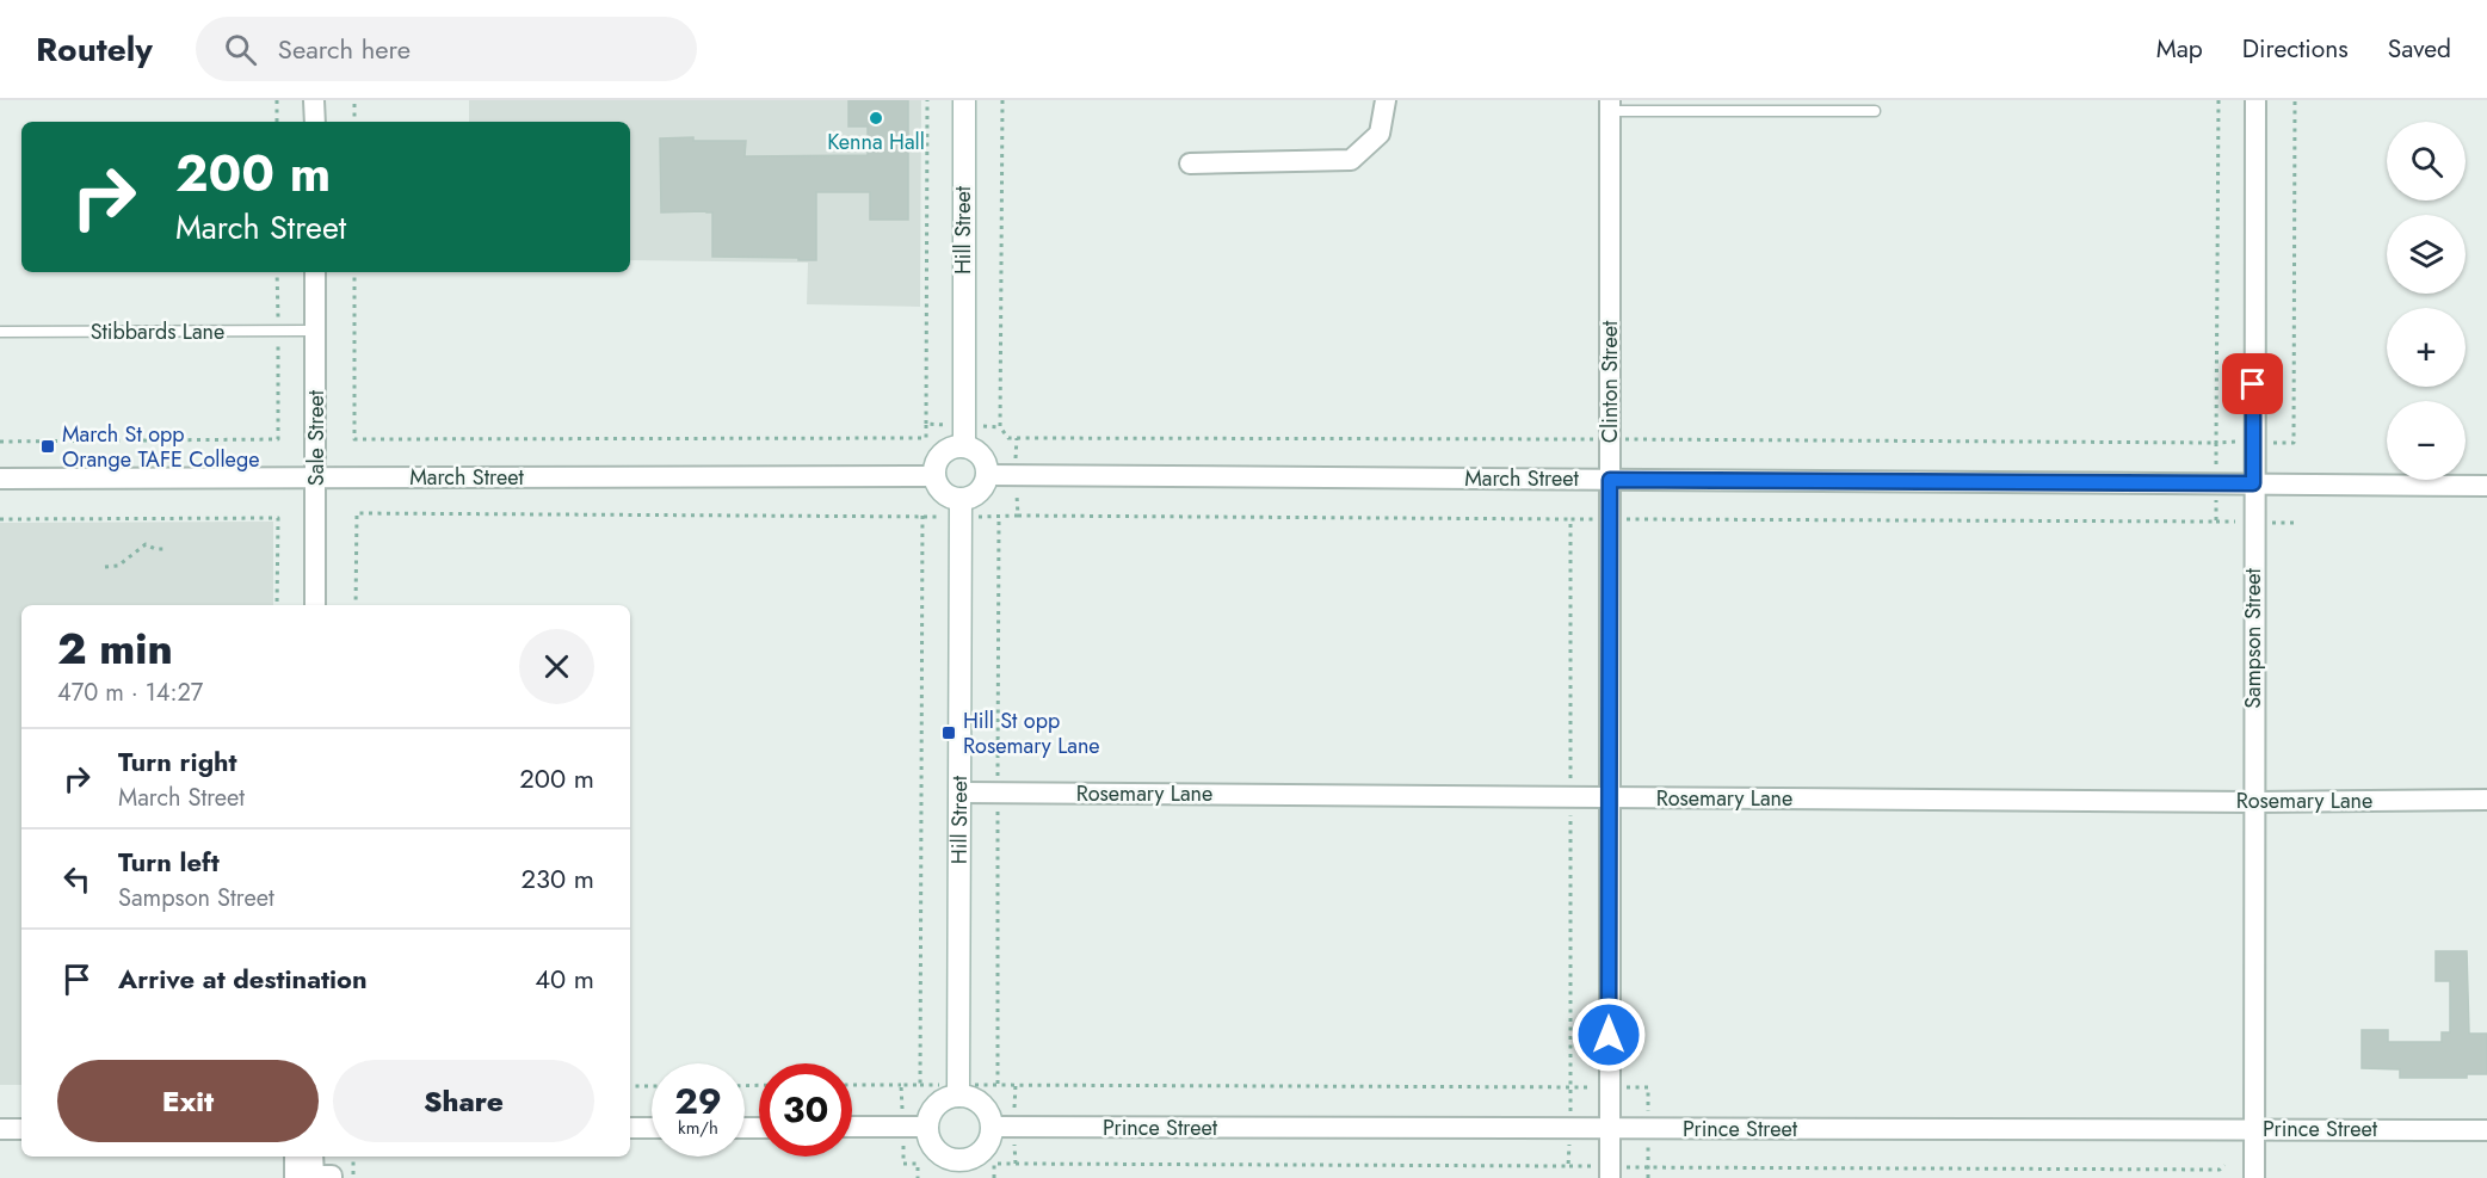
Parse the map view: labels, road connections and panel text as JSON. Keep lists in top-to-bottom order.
{
  "streets": {
    "main road": ["Hill Street"],
    "street": [
      "Clinton Street",
      "Sale Street",
      "March Street",
      "Sampson Street",
      "Rosemary Lane",
      "Prince Street"
    ],
    "lane": ["Stibbards Lane"]
  },
  "crossings": [
    ["Hill Street", "March Street"],
    ["Hill Street", "Rosemary Lane"],
    ["Hill Street", "Prince Street"],
    ["Stibbards Lane", "Sale Street"],
    ["Clinton Street", "March Street"],
    ["Clinton Street", "Rosemary Lane"],
    ["Clinton Street", "Prince Street"],
    ["Sale Street", "March Street"],
    ["March Street", "Sampson Street"],
    ["Sampson Street", "Rosemary Lane"],
    ["Sampson Street", "Prince Street"]
  ],
  "places": {
    "other": ["Kenna Hall"],
    "transit": ["March St opp Orange TAFE College", "Hill St opp Rosemary Lane"]
  },
  "page": {
    "header": "Routely",
    "search": "Search here",
    "nav": ["Map", "Directions", "Saved"],
    "map_buttons": ["+", "−"],
    "turn": ["200 m", "March Street"],
    "heading": ["2 min", "470 m · 14:27"],
    "list": [
      {
        "name": "Turn right",
        "note": "March Street",
        "value": "200 m"
      },
      {
        "name": "Turn left",
        "note": "Sampson Street",
        "value": "230 m"
      },
      {
        "name": "Arrive at destination",
        "value": "40 m"
      }
    ],
    "buttons": ["Exit", "Share"],
    "speed": "29 km/h",
    "limit": "30"
  }
}
